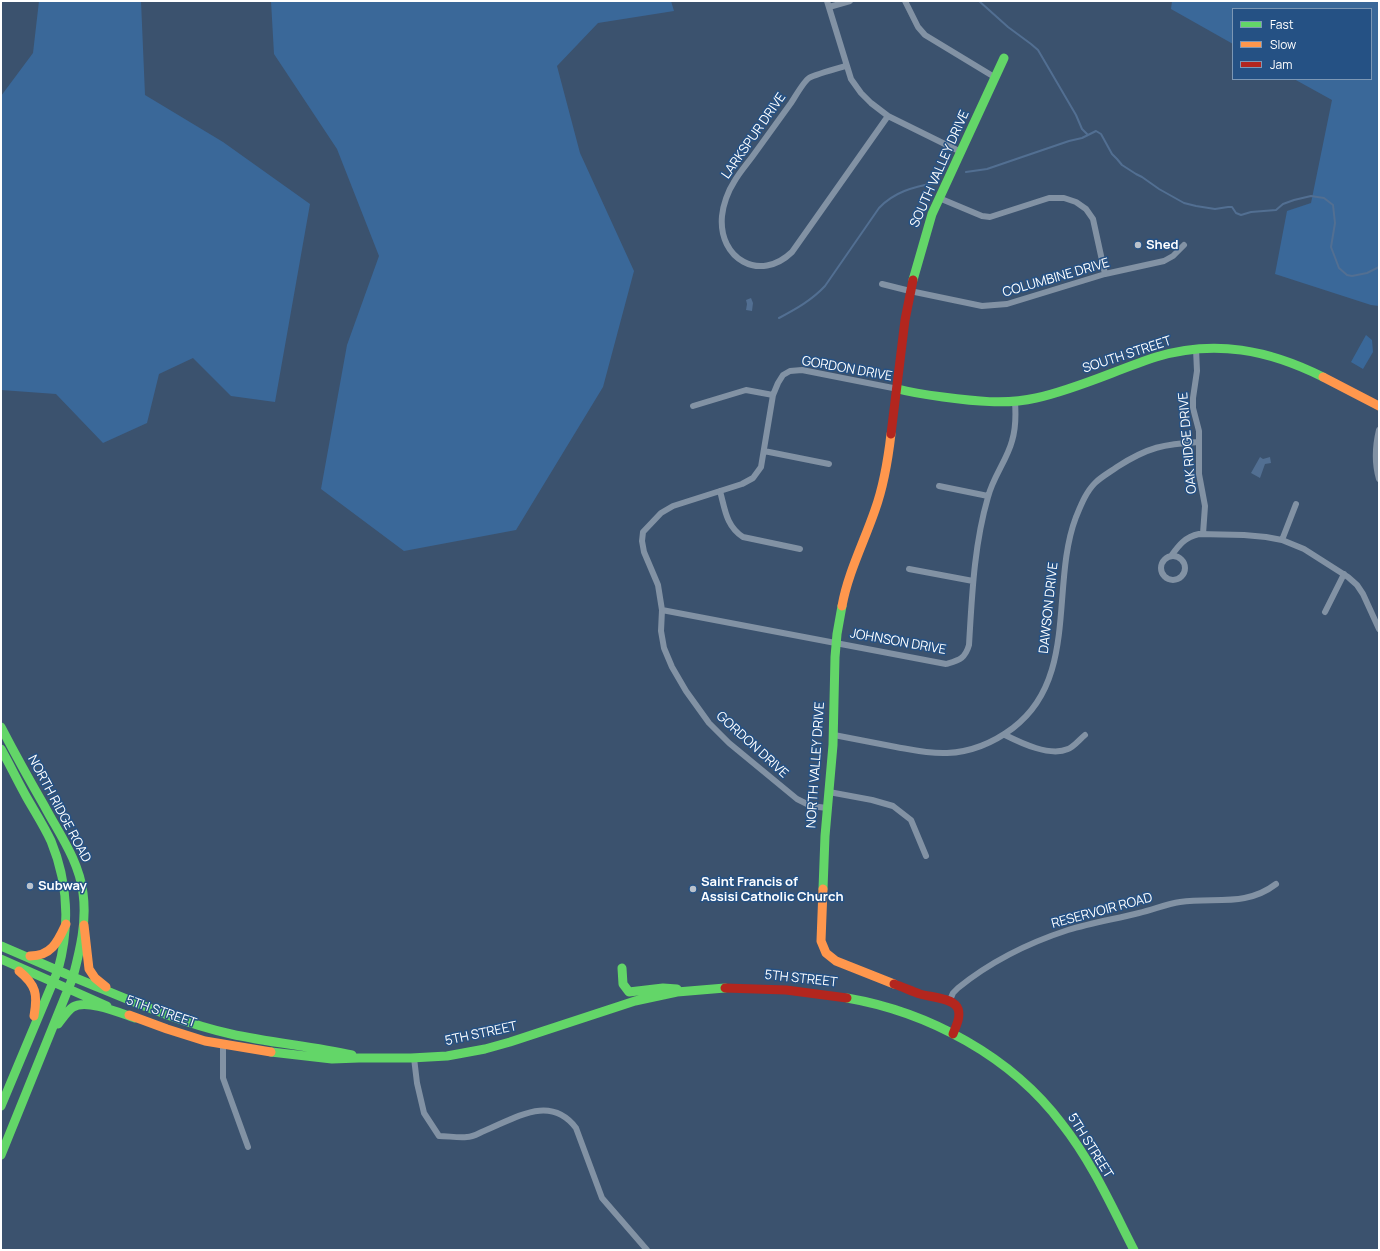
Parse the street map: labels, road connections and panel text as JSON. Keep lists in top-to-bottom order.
{
  "streets": {
    "main road": [
      "SOUTH VALLEY DRIVE",
      "SOUTH STREET",
      "NORTH VALLEY DRIVE",
      "NORTH RIDGE ROAD",
      "5TH STREET"
    ],
    "street": [
      "LARKSPUR DRIVE",
      "COLUMBINE DRIVE",
      "GORDON DRIVE",
      "OAK RIDGE DRIVE",
      "DAWSON DRIVE",
      "JOHNSON DRIVE",
      "RESERVOIR ROAD"
    ]
  },
  "crossings": [
    ["SOUTH VALLEY DRIVE", "COLUMBINE DRIVE"],
    ["SOUTH VALLEY DRIVE", "SOUTH STREET"],
    ["SOUTH VALLEY DRIVE", "GORDON DRIVE"],
    ["SOUTH VALLEY DRIVE", "NORTH VALLEY DRIVE"],
    ["SOUTH STREET", "GORDON DRIVE"],
    ["SOUTH STREET", "OAK RIDGE DRIVE"],
    ["SOUTH STREET", "JOHNSON DRIVE"],
    ["SOUTH STREET", "NORTH VALLEY DRIVE"],
    ["GORDON DRIVE", "JOHNSON DRIVE"],
    ["GORDON DRIVE", "NORTH VALLEY DRIVE"],
    ["OAK RIDGE DRIVE", "DAWSON DRIVE"],
    ["DAWSON DRIVE", "NORTH VALLEY DRIVE"],
    ["JOHNSON DRIVE", "NORTH VALLEY DRIVE"],
    ["NORTH VALLEY DRIVE", "RESERVOIR ROAD"],
    ["NORTH RIDGE ROAD", "5TH STREET"]
  ],
  "places": ["Shed", "Subway", "Saint Francis of Assisi Catholic Church"],
  "legend": ["Fast", "Slow", "Jam"]
}
